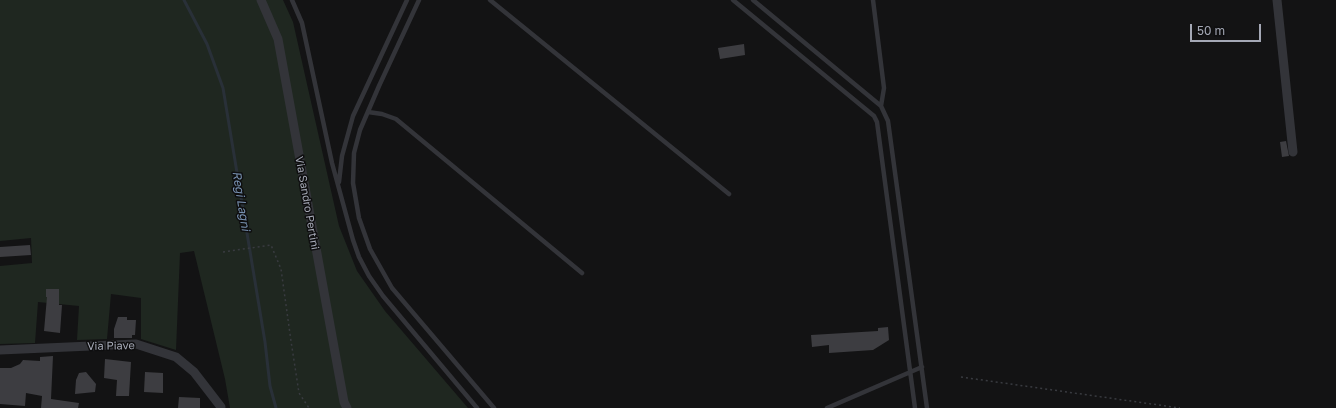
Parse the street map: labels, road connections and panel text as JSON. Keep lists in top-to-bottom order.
{
  "streets": {
    "street": ["Via Sandro Pertini", "Via Piave"]
  },
  "water": ["Regi Lagni"],
  "scale_bar": "50 m"
}
